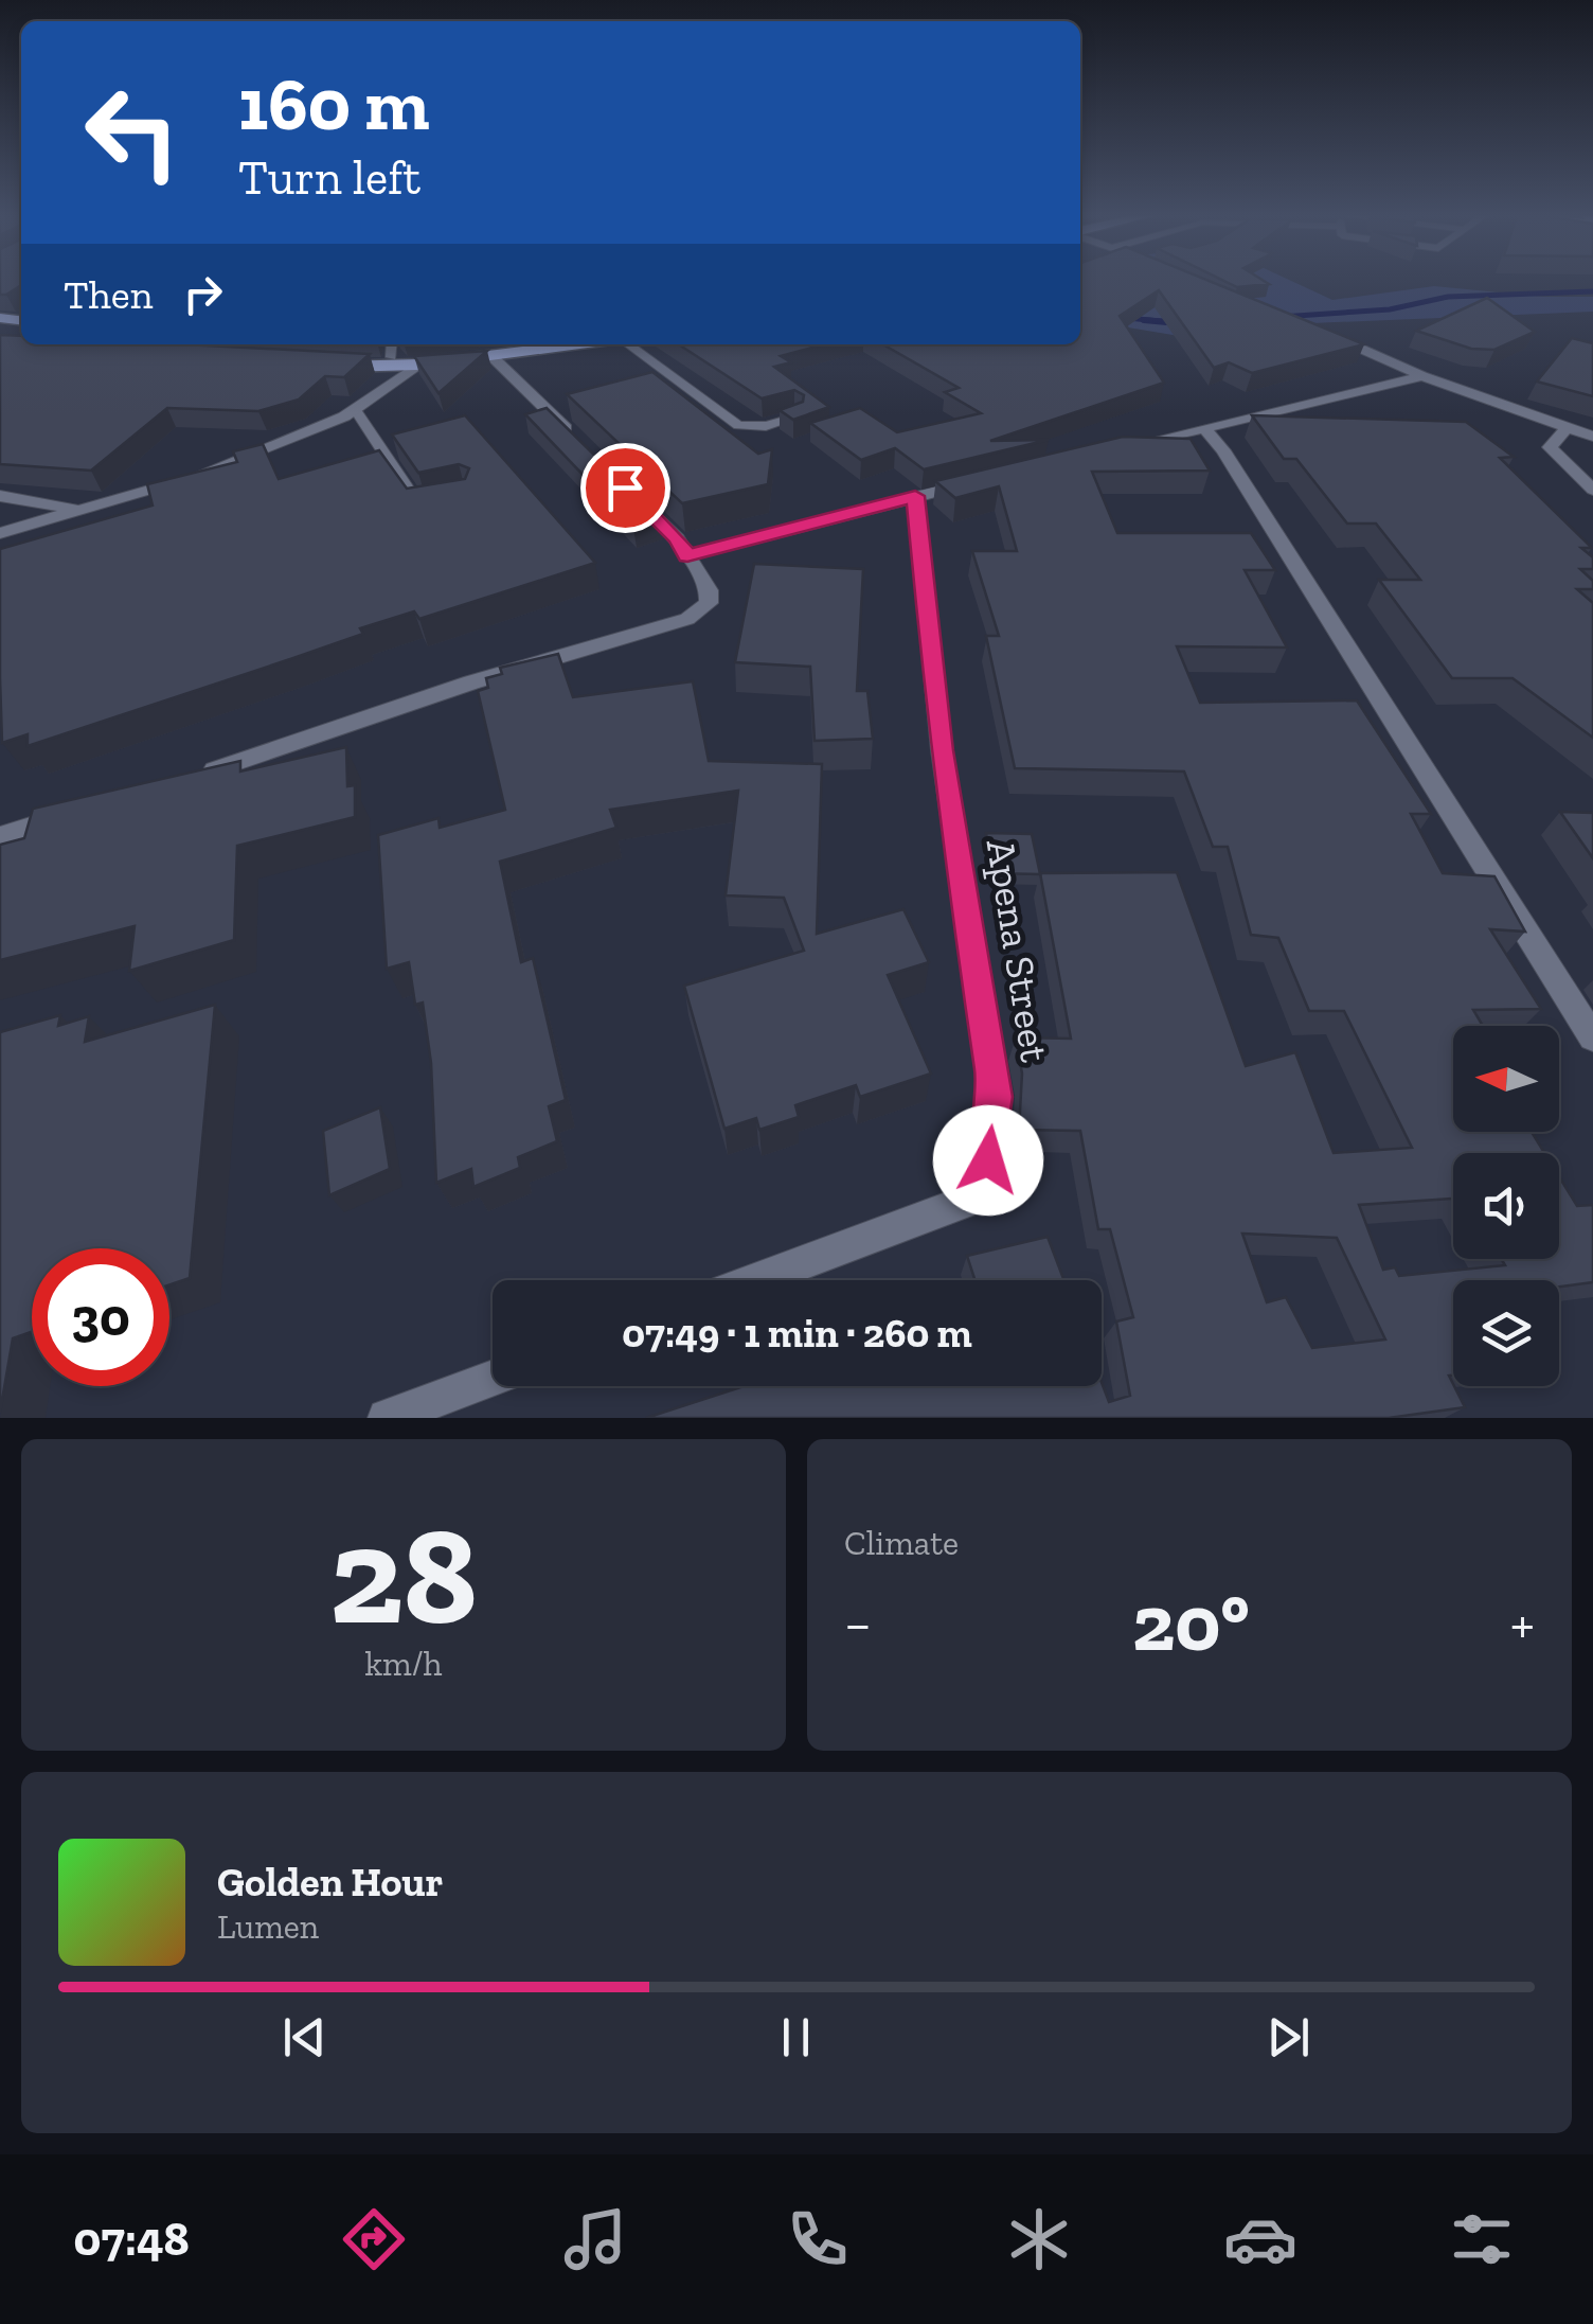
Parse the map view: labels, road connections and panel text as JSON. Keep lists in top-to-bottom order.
{
  "streets": {
    "street": ["Apena Street"]
  },
  "north": "left",
  "page": {
    "turn": ["160 m", "Turn left"],
    "then": "Then",
    "limit": "30",
    "trip": "07:49 · 1 min · 260 m",
    "tile": [
      ["28", "km/h"],
      "Climate"
    ],
    "heat": ["−", "20°", "+"],
    "song": ["Golden Hour", "Lumen"],
    "tabs": "07:48"
  }
}
